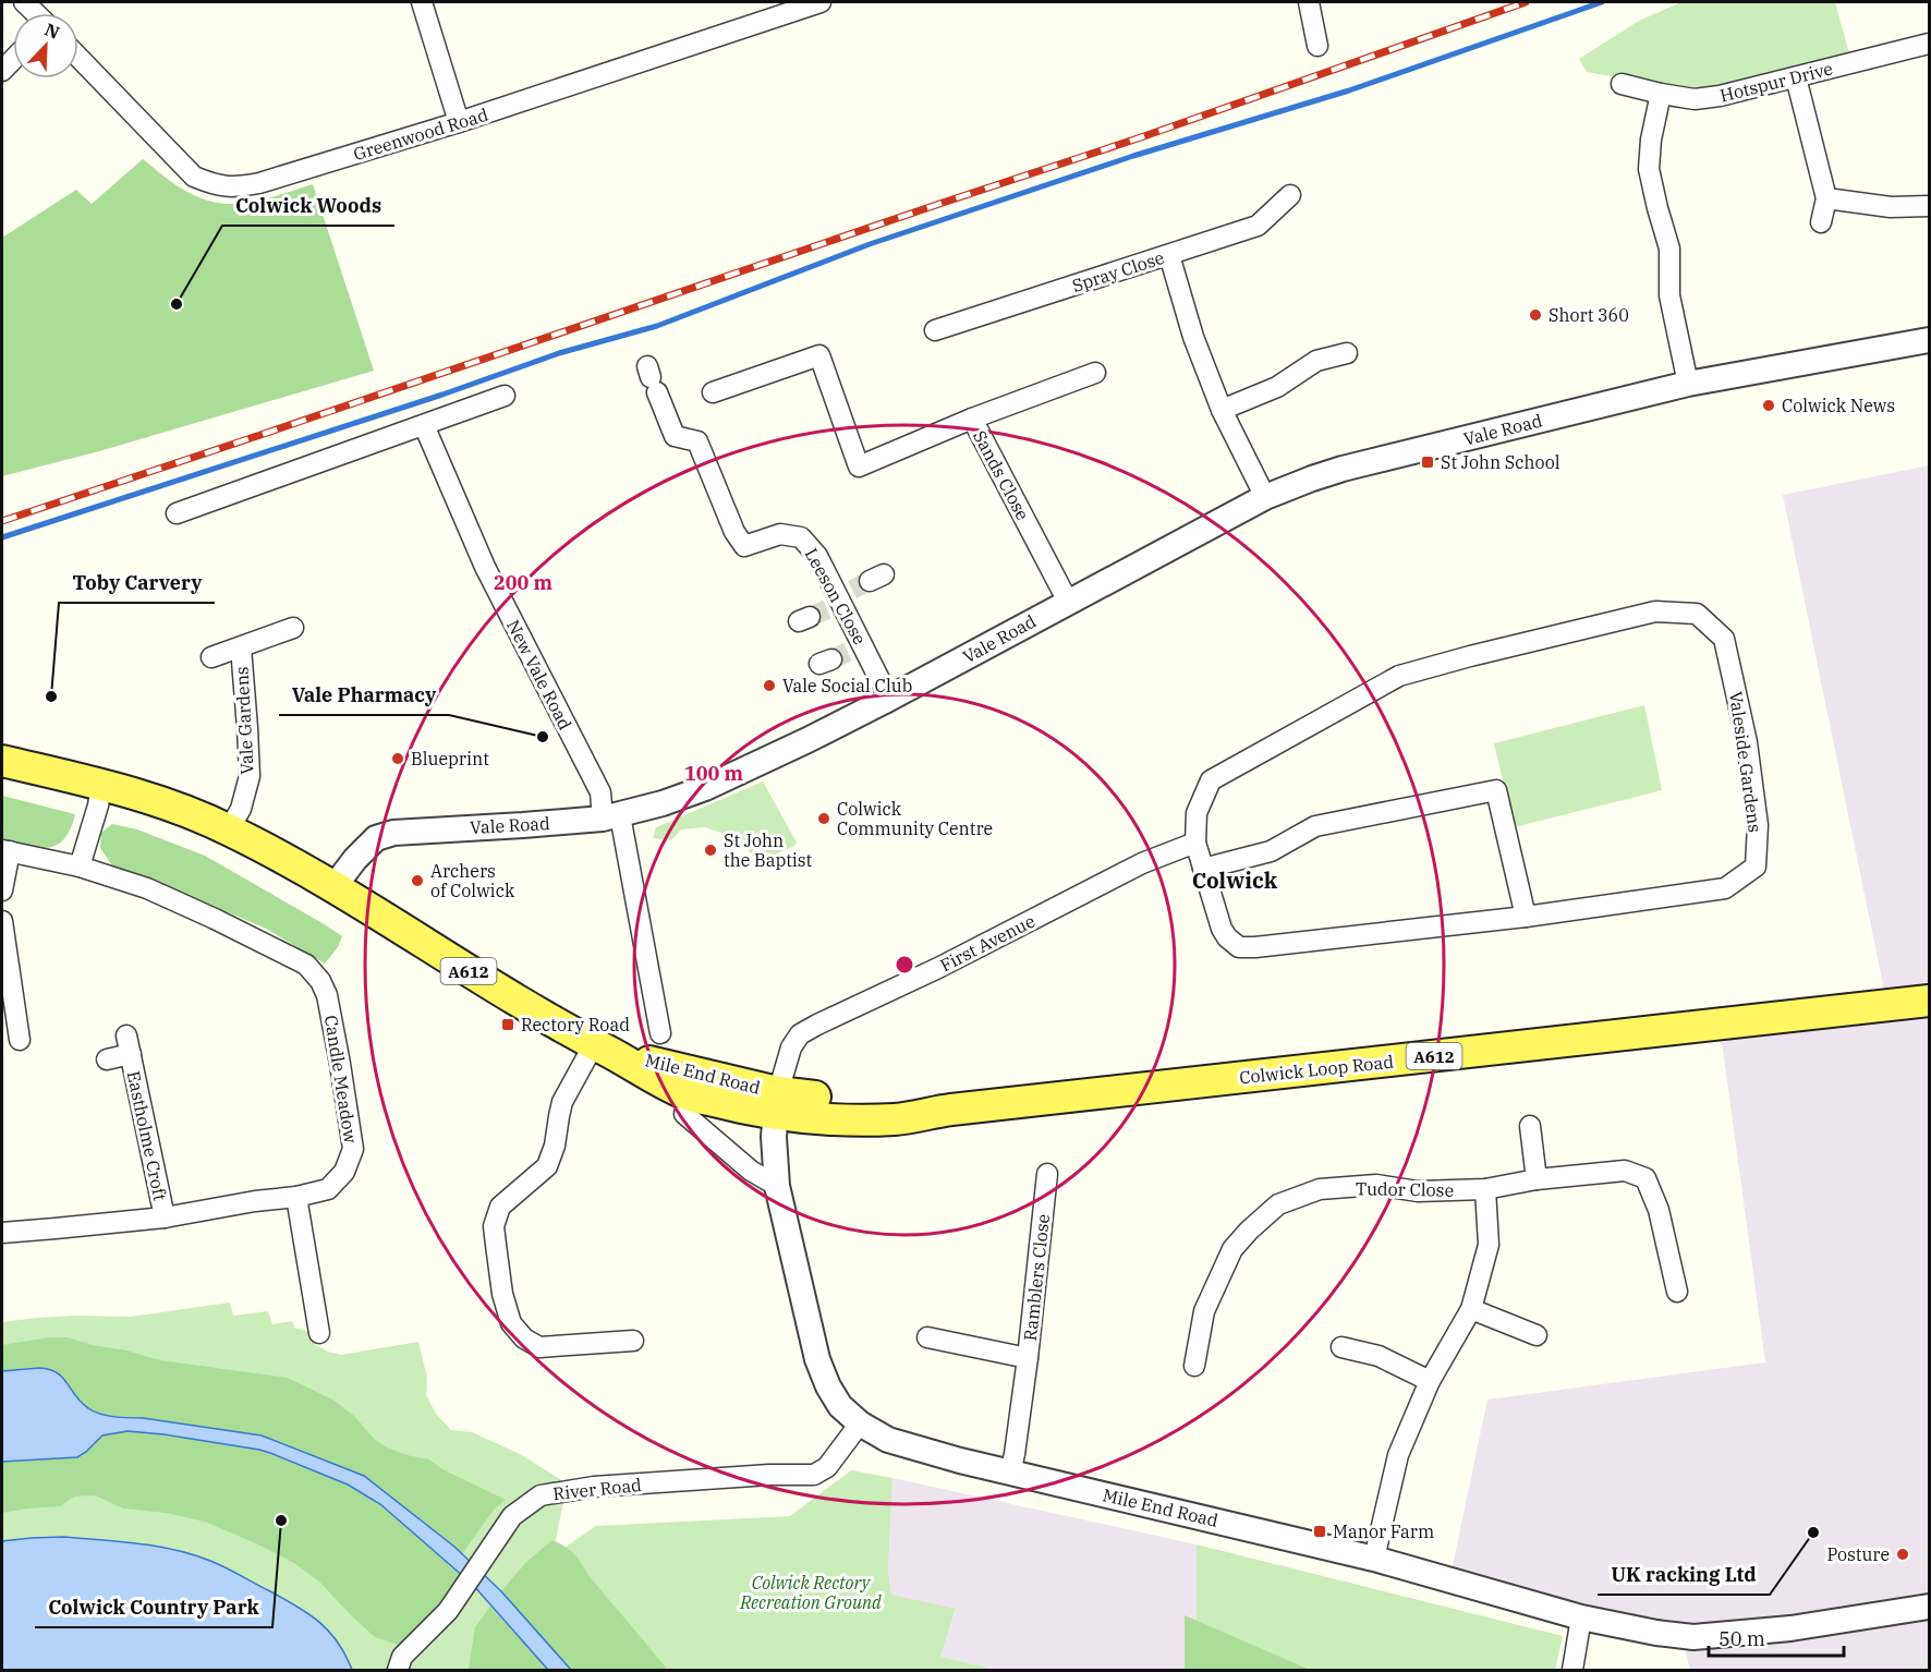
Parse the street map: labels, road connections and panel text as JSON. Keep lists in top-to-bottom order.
{
  "streets": {
    "main road": ["A612", "Colwick Loop Road", "Mile End Road"],
    "street": [
      "Hotspur Drive",
      "Greenwood Road",
      "Spray Close",
      "Vale Road",
      "Sands Close",
      "Leeson Close",
      "New Vale Road",
      "Vale Gardens",
      "Valeside Gardens",
      "First Avenue",
      "Candle Meadow",
      "Eastholme Croft",
      "Tudor Close",
      "Ramblers Close",
      "River Road"
    ]
  },
  "crossings": [
    ["Vale Road", "Sands Close"],
    ["Vale Road", "Leeson Close"],
    ["Vale Road", "New Vale Road"],
    ["Vale Road", "A612"],
    ["Vale Road", "Mile End Road"],
    ["Vale Gardens", "A612"],
    ["Valeside Gardens", "First Avenue"],
    ["First Avenue", "Colwick Loop Road"],
    ["First Avenue", "Mile End Road"],
    ["A612", "Mile End Road"],
    ["Colwick Loop Road", "Mile End Road"],
    ["Mile End Road", "Ramblers Close"],
    ["Mile End Road", "River Road"],
    ["Candle Meadow", "Eastholme Croft"]
  ],
  "districts": ["Colwick"],
  "parks": ["Colwick Rectory Recreation Ground"],
  "places": {
    "other": [
      "Colwick Woods",
      "Short 360",
      "Colwick News",
      "Vale Social Club",
      "Toby Carvery",
      "Vale Pharmacy",
      "Blueprint",
      "Colwick Community Centre",
      "St John the Baptist",
      "Archers of Colwick",
      "Colwick Country Park",
      "UK racking Ltd",
      "Posture"
    ],
    "transit": ["St John School", "Rectory Road", "Manor Farm"]
  },
  "scale_bar": "50 m",
  "north": "top right",
  "rings": ["200 m", "100 m"]
}
